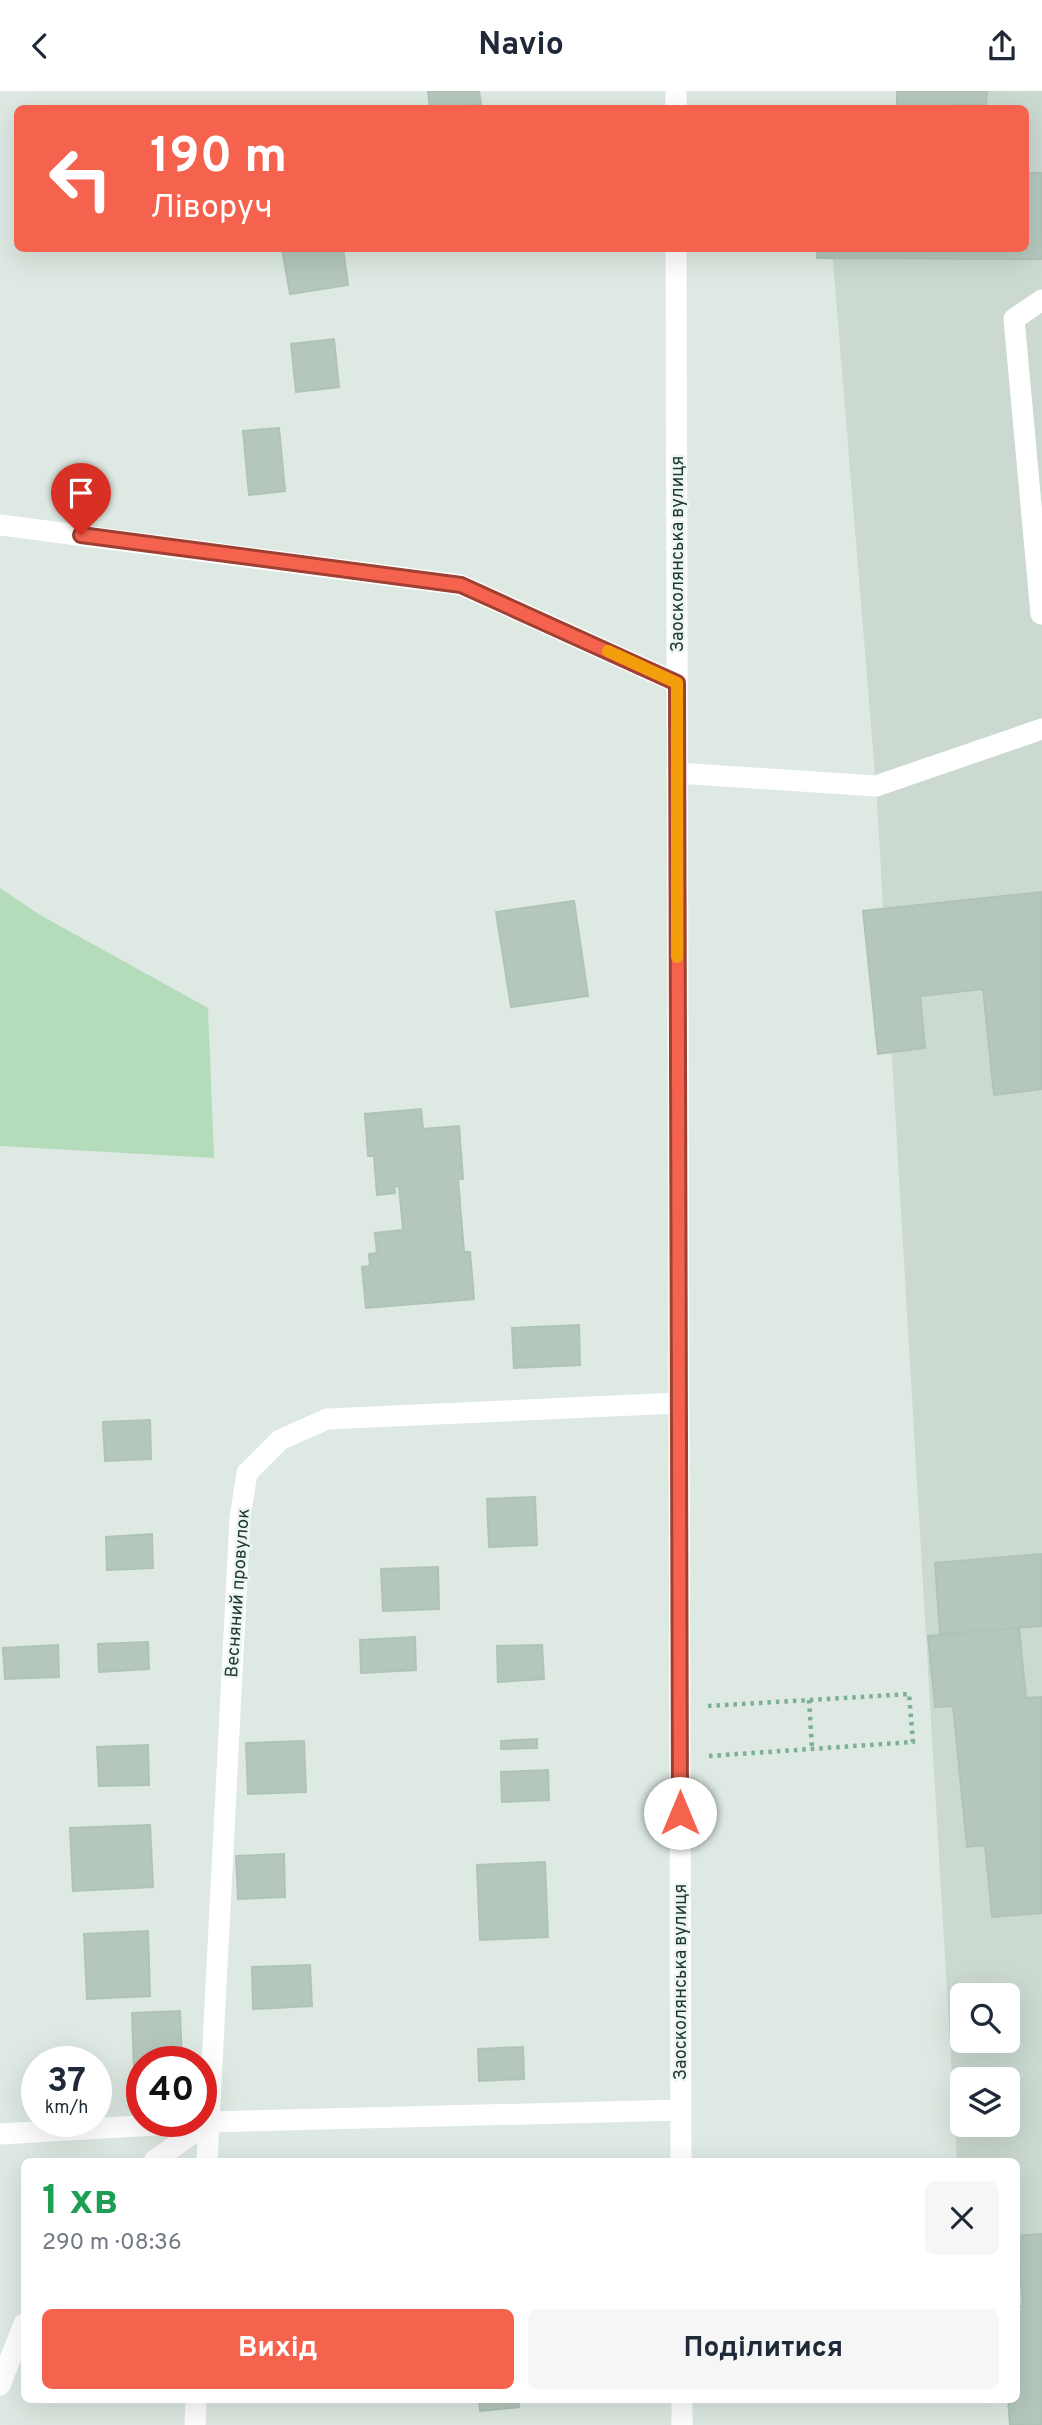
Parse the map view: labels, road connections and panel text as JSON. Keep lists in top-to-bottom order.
{
  "streets": {
    "street": ["Заосколянська вулиця", "Весняний провулок"]
  },
  "crossings": [
    ["Заосколянська вулиця", "Весняний провулок"]
  ],
  "page": {
    "header": "Navio",
    "turn": ["190 m", "Ліворуч"],
    "speed": "37 km/h",
    "limit": "40",
    "heading": ["1 хв", "290 m · 08:36"],
    "buttons": ["Вихід", "Поділитися"]
  }
}
